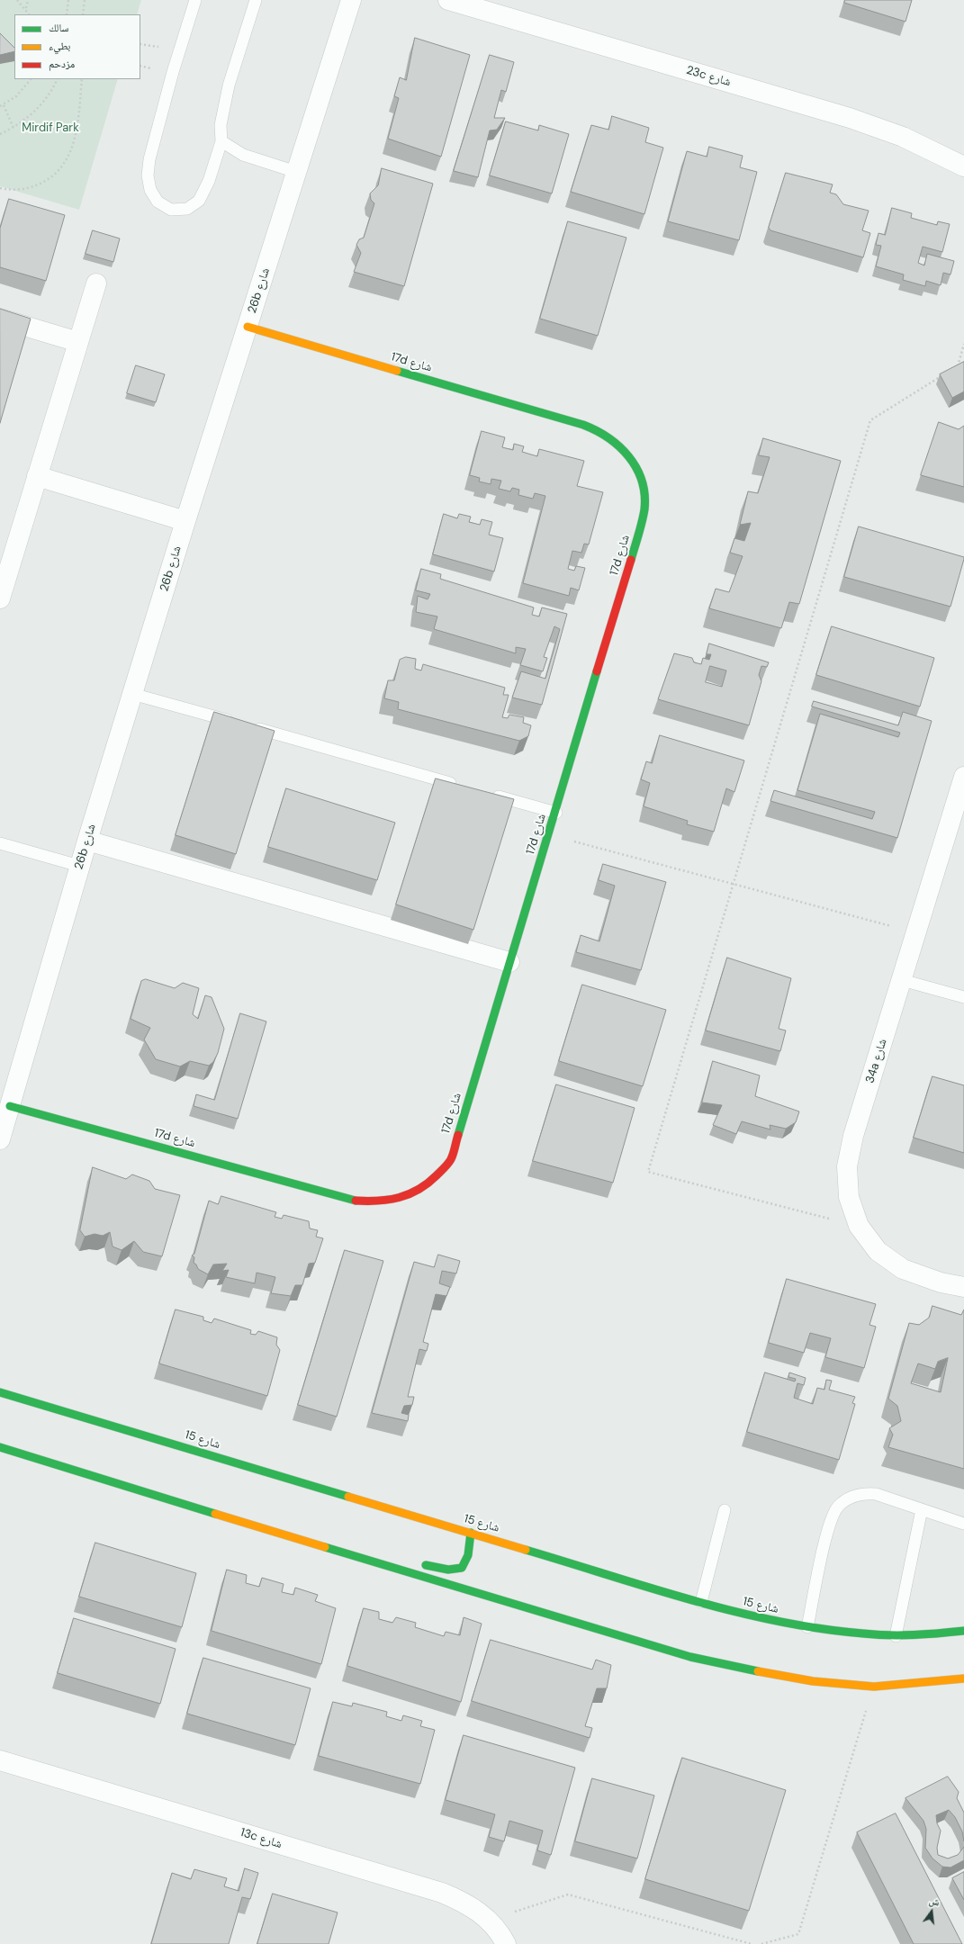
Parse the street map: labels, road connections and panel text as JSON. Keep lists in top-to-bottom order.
{
  "streets": {
    "street": [
      "23c شارع",
      "26b شارع",
      "17d شارع",
      "34a شارع",
      "شارع 15",
      "13c شارع"
    ]
  },
  "crossings": [
    ["26b شارع", "17d شارع"]
  ],
  "parks": ["Mirdif Park"],
  "legend": ["سالك", "بطيء", "مزدحم"],
  "north": "top"
}
